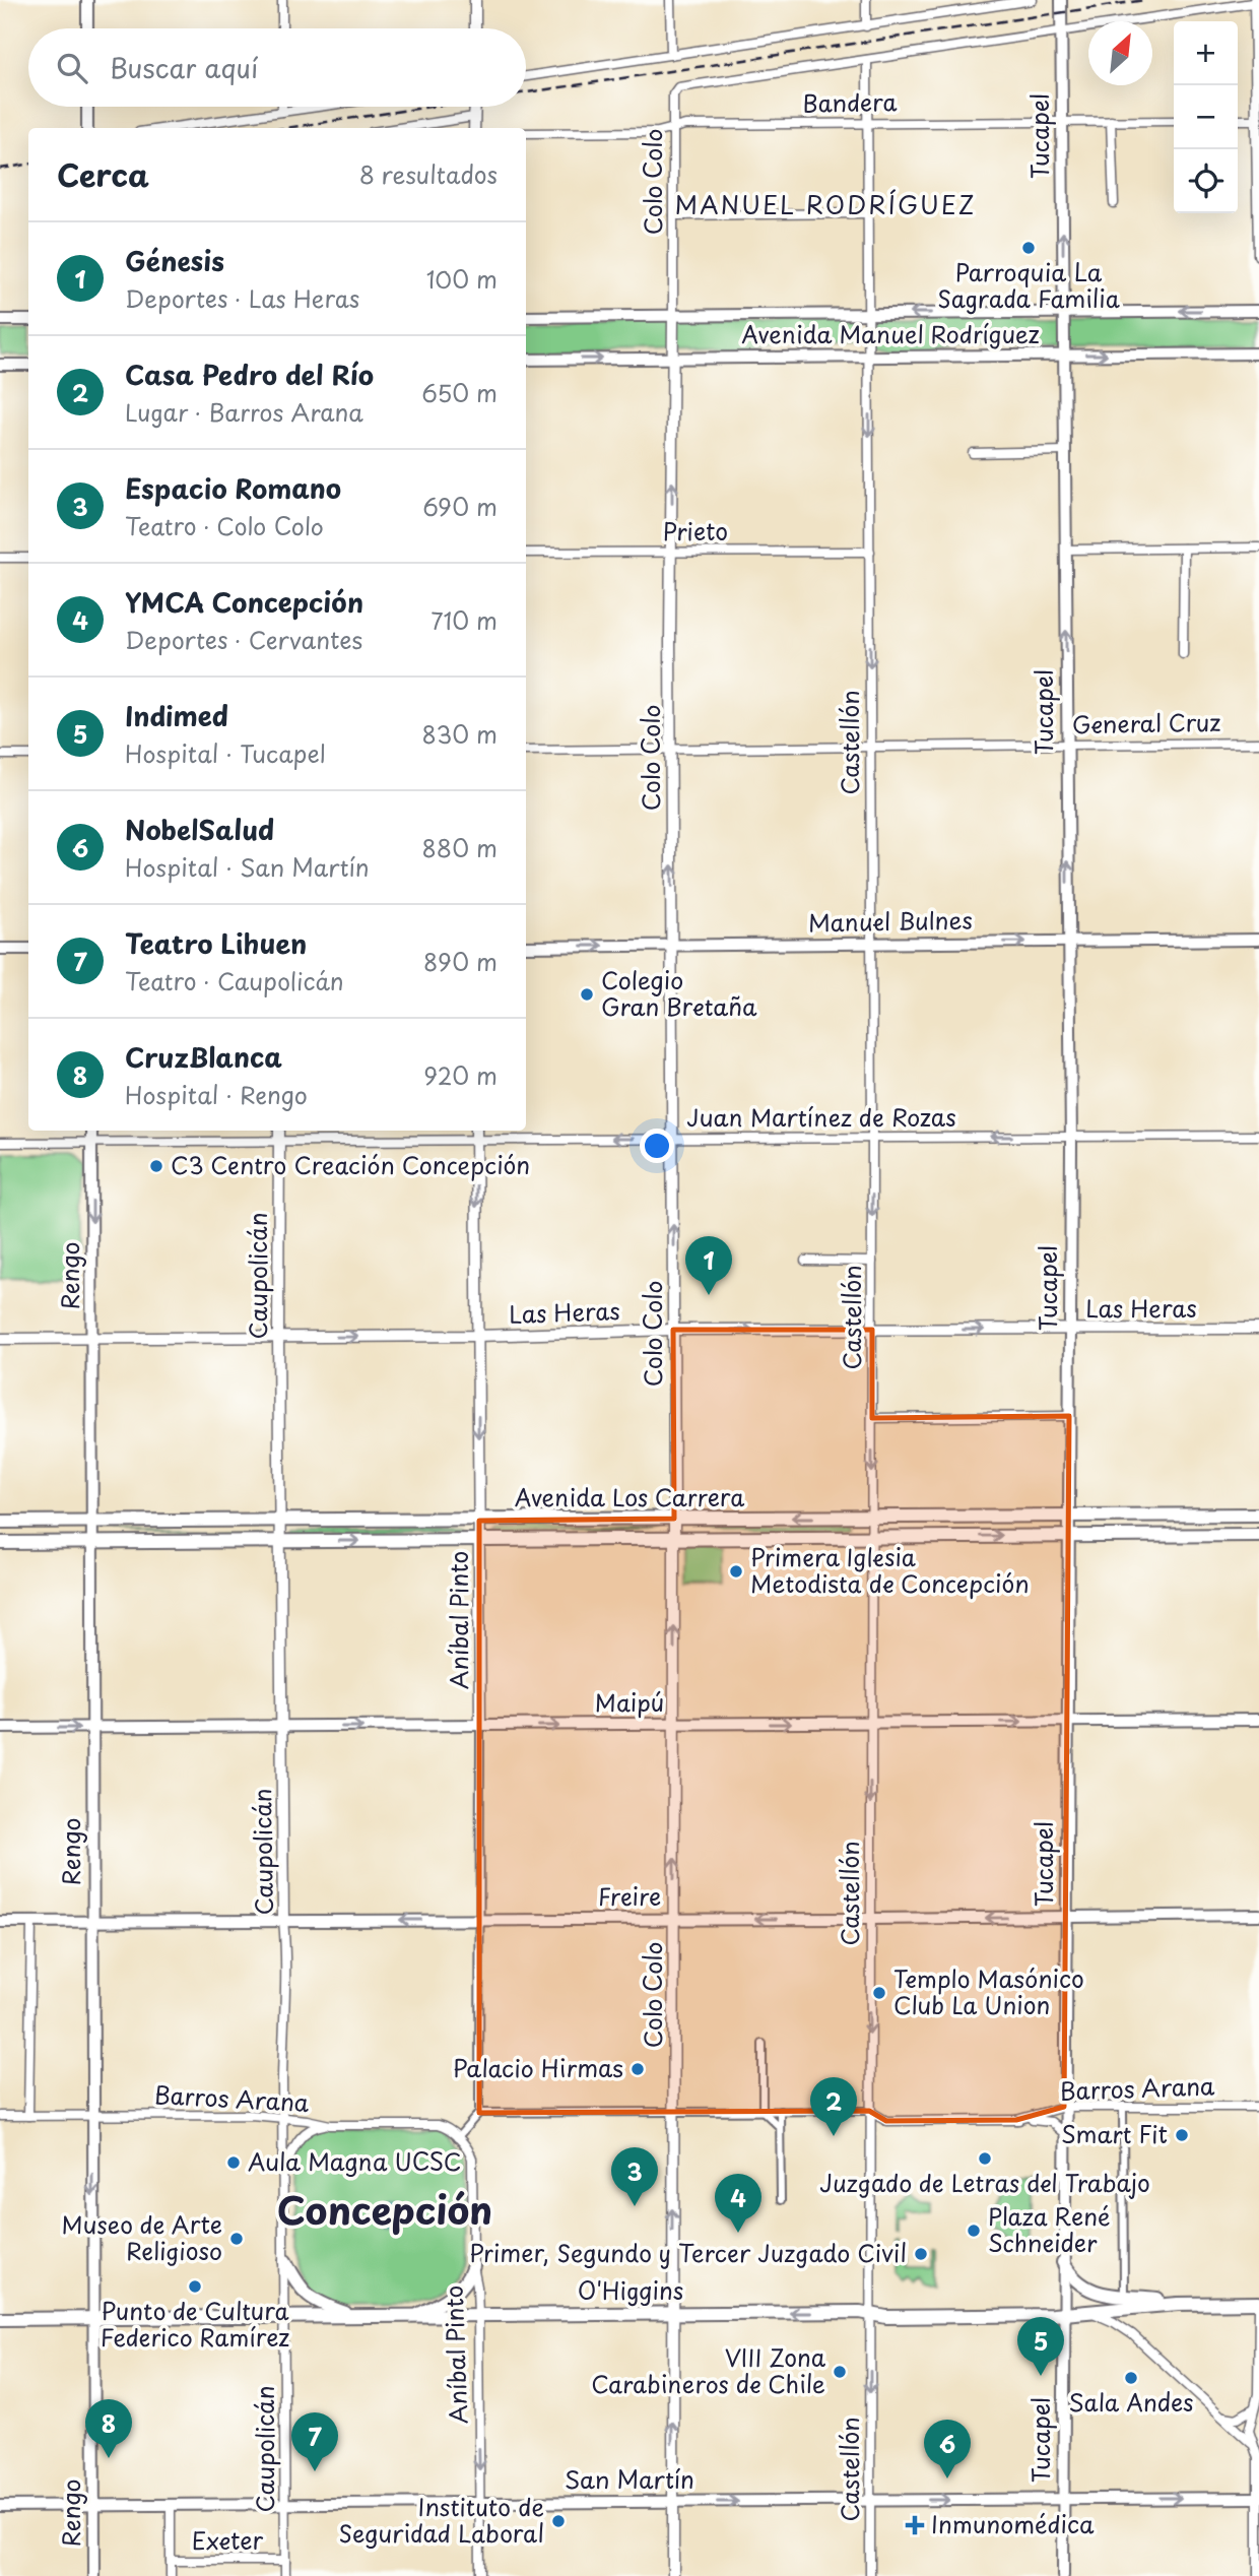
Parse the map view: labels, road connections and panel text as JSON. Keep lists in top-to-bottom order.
{
  "streets": {
    "main road": [
      "Tucapel",
      "Avenida Manuel Rodríguez",
      "Manuel Bulnes",
      "Rengo",
      "Avenida Los Carrera",
      "Maipú",
      "Freire",
      "O'Higgins",
      "San Martín"
    ],
    "street": [
      "Bandera",
      "Colo Colo",
      "Prieto",
      "General Cruz",
      "Castellón",
      "Juan Martínez de Rozas",
      "Caupolicán",
      "Las Heras",
      "Aníbal Pinto",
      "Barros Arana",
      "Exeter"
    ]
  },
  "crossings": [
    ["Bandera", "Tucapel"],
    ["Bandera", "Colo Colo"],
    ["Bandera", "Castellón"],
    ["Tucapel", "Avenida Manuel Rodríguez"],
    ["Tucapel", "General Cruz"],
    ["Tucapel", "Manuel Bulnes"],
    ["Tucapel", "Juan Martínez de Rozas"],
    ["Tucapel", "Las Heras"],
    ["Tucapel", "Avenida Los Carrera"],
    ["Tucapel", "Maipú"],
    ["Tucapel", "Freire"],
    ["Tucapel", "Barros Arana"],
    ["Tucapel", "O'Higgins"],
    ["Tucapel", "San Martín"],
    ["Colo Colo", "Avenida Manuel Rodríguez"],
    ["Colo Colo", "Prieto"],
    ["Colo Colo", "General Cruz"],
    ["Colo Colo", "Castellón"],
    ["Colo Colo", "Manuel Bulnes"],
    ["Colo Colo", "Juan Martínez de Rozas"],
    ["Colo Colo", "Las Heras"],
    ["Colo Colo", "Avenida Los Carrera"],
    ["Colo Colo", "Maipú"],
    ["Colo Colo", "Freire"],
    ["Colo Colo", "O'Higgins"],
    ["Colo Colo", "San Martín"],
    ["Avenida Manuel Rodríguez", "Castellón"],
    ["Prieto", "Castellón"],
    ["General Cruz", "Castellón"],
    ["Castellón", "Manuel Bulnes"],
    ["Castellón", "Juan Martínez de Rozas"],
    ["Castellón", "Las Heras"],
    ["Castellón", "Avenida Los Carrera"],
    ["Castellón", "Maipú"],
    ["Castellón", "Freire"],
    ["Castellón", "O'Higgins"],
    ["Castellón", "San Martín"],
    ["Juan Martínez de Rozas", "Rengo"],
    ["Juan Martínez de Rozas", "Caupolicán"],
    ["Juan Martínez de Rozas", "Aníbal Pinto"],
    ["Rengo", "Las Heras"],
    ["Rengo", "Avenida Los Carrera"],
    ["Rengo", "Maipú"],
    ["Rengo", "Freire"],
    ["Rengo", "Barros Arana"],
    ["Rengo", "O'Higgins"],
    ["Rengo", "San Martín"],
    ["Caupolicán", "Las Heras"],
    ["Caupolicán", "Avenida Los Carrera"],
    ["Caupolicán", "Aníbal Pinto"],
    ["Caupolicán", "Maipú"],
    ["Caupolicán", "Freire"],
    ["Caupolicán", "Barros Arana"],
    ["Caupolicán", "O'Higgins"],
    ["Caupolicán", "San Martín"],
    ["Caupolicán", "Exeter"],
    ["Las Heras", "Aníbal Pinto"],
    ["Avenida Los Carrera", "Aníbal Pinto"],
    ["Aníbal Pinto", "Maipú"],
    ["Aníbal Pinto", "Freire"],
    ["Aníbal Pinto", "Barros Arana"],
    ["Aníbal Pinto", "O'Higgins"],
    ["Aníbal Pinto", "San Martín"],
    ["Barros Arana", "O'Higgins"],
    ["San Martín", "Exeter"]
  ],
  "one_way": [
    "Colo Colo",
    "Castellón",
    "Manuel Bulnes",
    "Aníbal Pinto",
    "Maipú",
    "Freire",
    "San Martín"
  ],
  "districts": ["MANUEL RODRÍGUEZ", "Concepción"],
  "places": {
    "other": [
      "Parroquia La Sagrada Familia",
      "Colegio Gran Bretaña",
      "C3 Centro Creación Concepción",
      "Primera Iglesia Metodista de Concepción",
      "Templo Masónico Club La Union",
      "Palacio Hirmas",
      "Smart Fit",
      "Juzgado de Letras del Trabajo",
      "Aula Magna UCSC",
      "Plaza René Schneider",
      "Museo de Arte Religioso",
      "Primer, Segundo y Tercer Juzgado Civil",
      "Punto de Cultura Federico Ramírez",
      "VIII Zona Carabineros de Chile",
      "Sala Andes",
      "Instituto de Seguridad Laboral"
    ],
    "health": ["Inmunomédica"]
  },
  "north": "top right",
  "page": {
    "map_buttons": ["+", "−"],
    "search": "Buscar aquí",
    "heading": ["Cerca", "8 resultados"],
    "list": [
      {
        "mark": "1",
        "name": "Génesis",
        "note": "Deportes · Las Heras",
        "value": "100 m"
      },
      {
        "mark": "2",
        "name": "Casa Pedro del Río",
        "note": "Lugar · Barros Arana",
        "value": "650 m"
      },
      {
        "mark": "3",
        "name": "Espacio Romano",
        "note": "Teatro · Colo Colo",
        "value": "690 m"
      },
      {
        "mark": "4",
        "name": "YMCA Concepción",
        "note": "Deportes · Cervantes",
        "value": "710 m"
      },
      {
        "mark": "5",
        "name": "Indimed",
        "note": "Hospital · Tucapel",
        "value": "830 m"
      },
      {
        "mark": "6",
        "name": "NobelSalud",
        "note": "Hospital · San Martín",
        "value": "880 m"
      },
      {
        "mark": "7",
        "name": "Teatro Lihuen",
        "note": "Teatro · Caupolicán",
        "value": "890 m"
      },
      {
        "mark": "8",
        "name": "CruzBlanca",
        "note": "Hospital · Rengo",
        "value": "920 m"
      }
    ],
    "pins": [
      "1",
      "2",
      "3",
      "4",
      "5",
      "8",
      "7",
      "6"
    ]
  }
}
